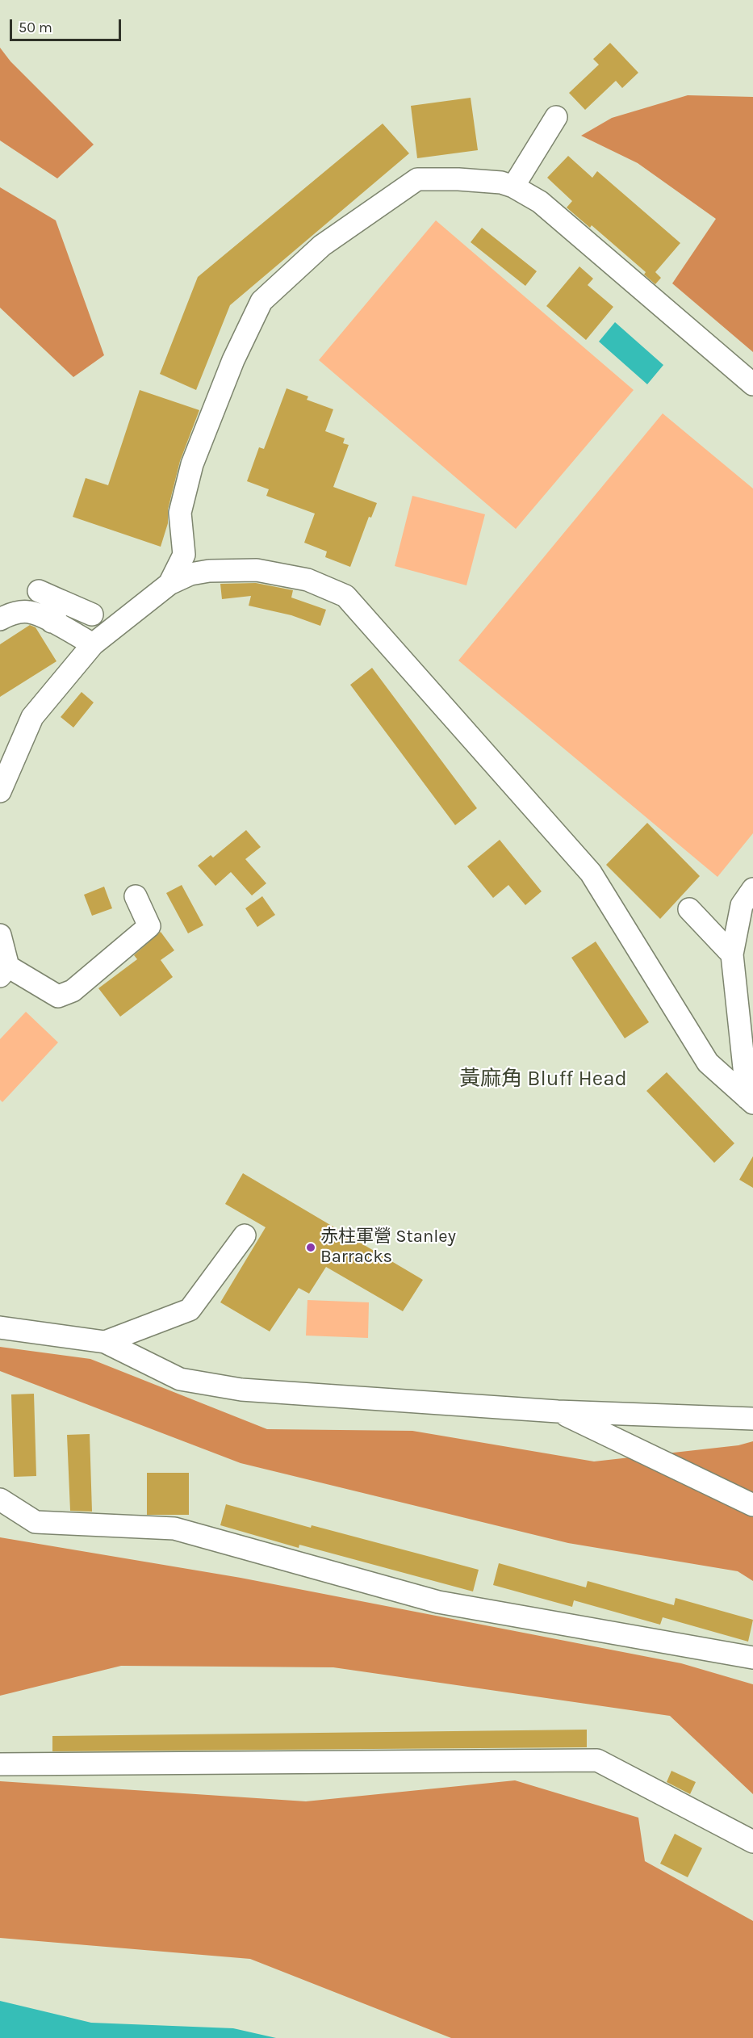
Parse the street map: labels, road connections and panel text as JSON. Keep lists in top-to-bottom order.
{
  "districts": ["黃麻角 Bluff Head"],
  "places": ["赤柱軍營 Stanley Barracks"],
  "scale_bar": "50 m"
}
